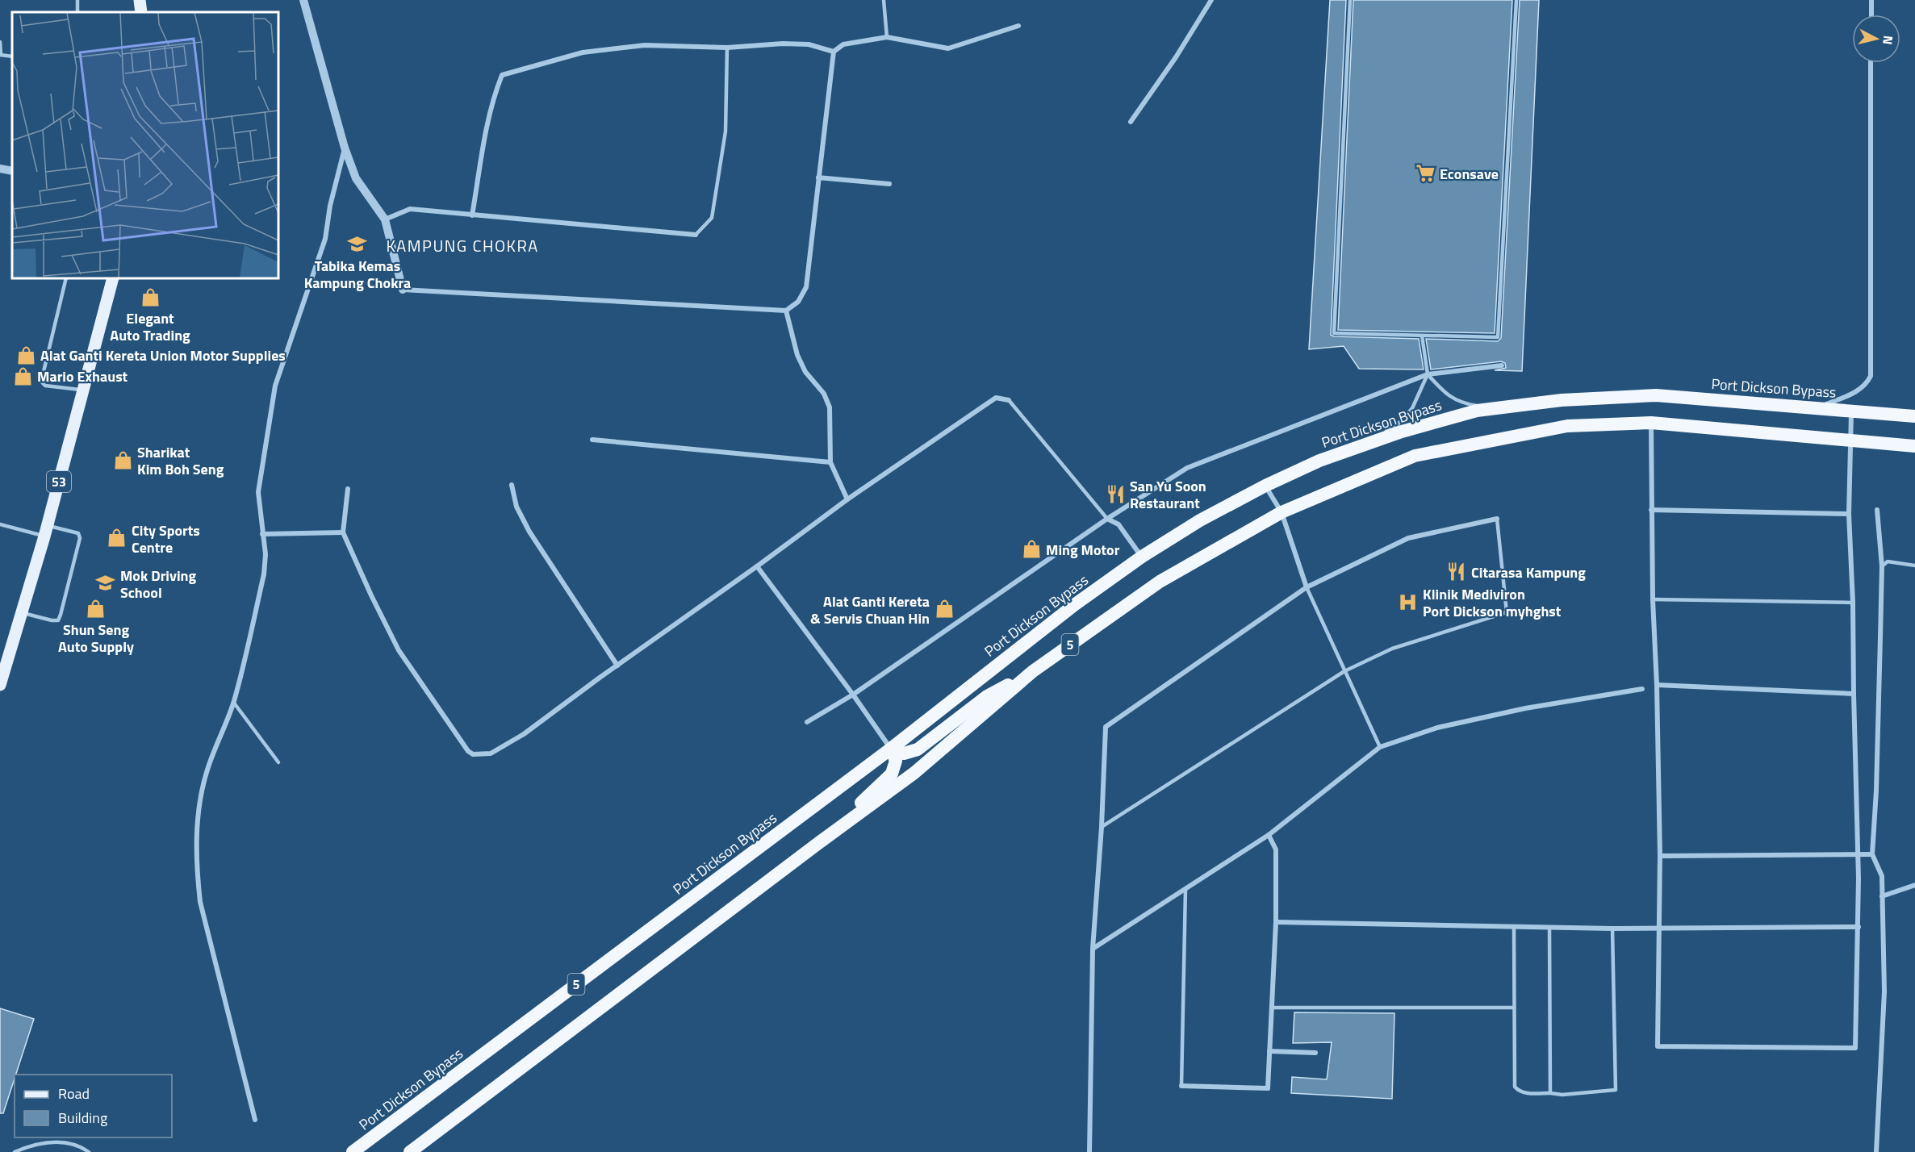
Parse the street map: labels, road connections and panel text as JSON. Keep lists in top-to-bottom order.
{
  "streets": {
    "highway": ["Port Dickson Bypass", "5"],
    "main road": ["53"]
  },
  "districts": ["KAMPUNG CHOKRA"],
  "places": {
    "supermarket": ["Econsave"],
    "school or university": ["Tabika Kemas Kampung Chokra", "Mok Driving School"],
    "shop": [
      "Elegant Auto Trading",
      "Alat Ganti Kereta Union Motor Supplies",
      "Mario Exhaust",
      "Sharikat Kim Boh Seng",
      "City Sports Centre",
      "Ming Motor",
      "Shun Seng Auto Supply",
      "Alat Ganti Kereta & Servis Chuan Hin"
    ],
    "restaurant": ["San Yu Soon Restaurant", "Citarasa Kampung"],
    "hospital": ["Klinik Mediviron Port Dickson myhghst"]
  },
  "legend": ["Road", "Building"],
  "north": "right"
}
